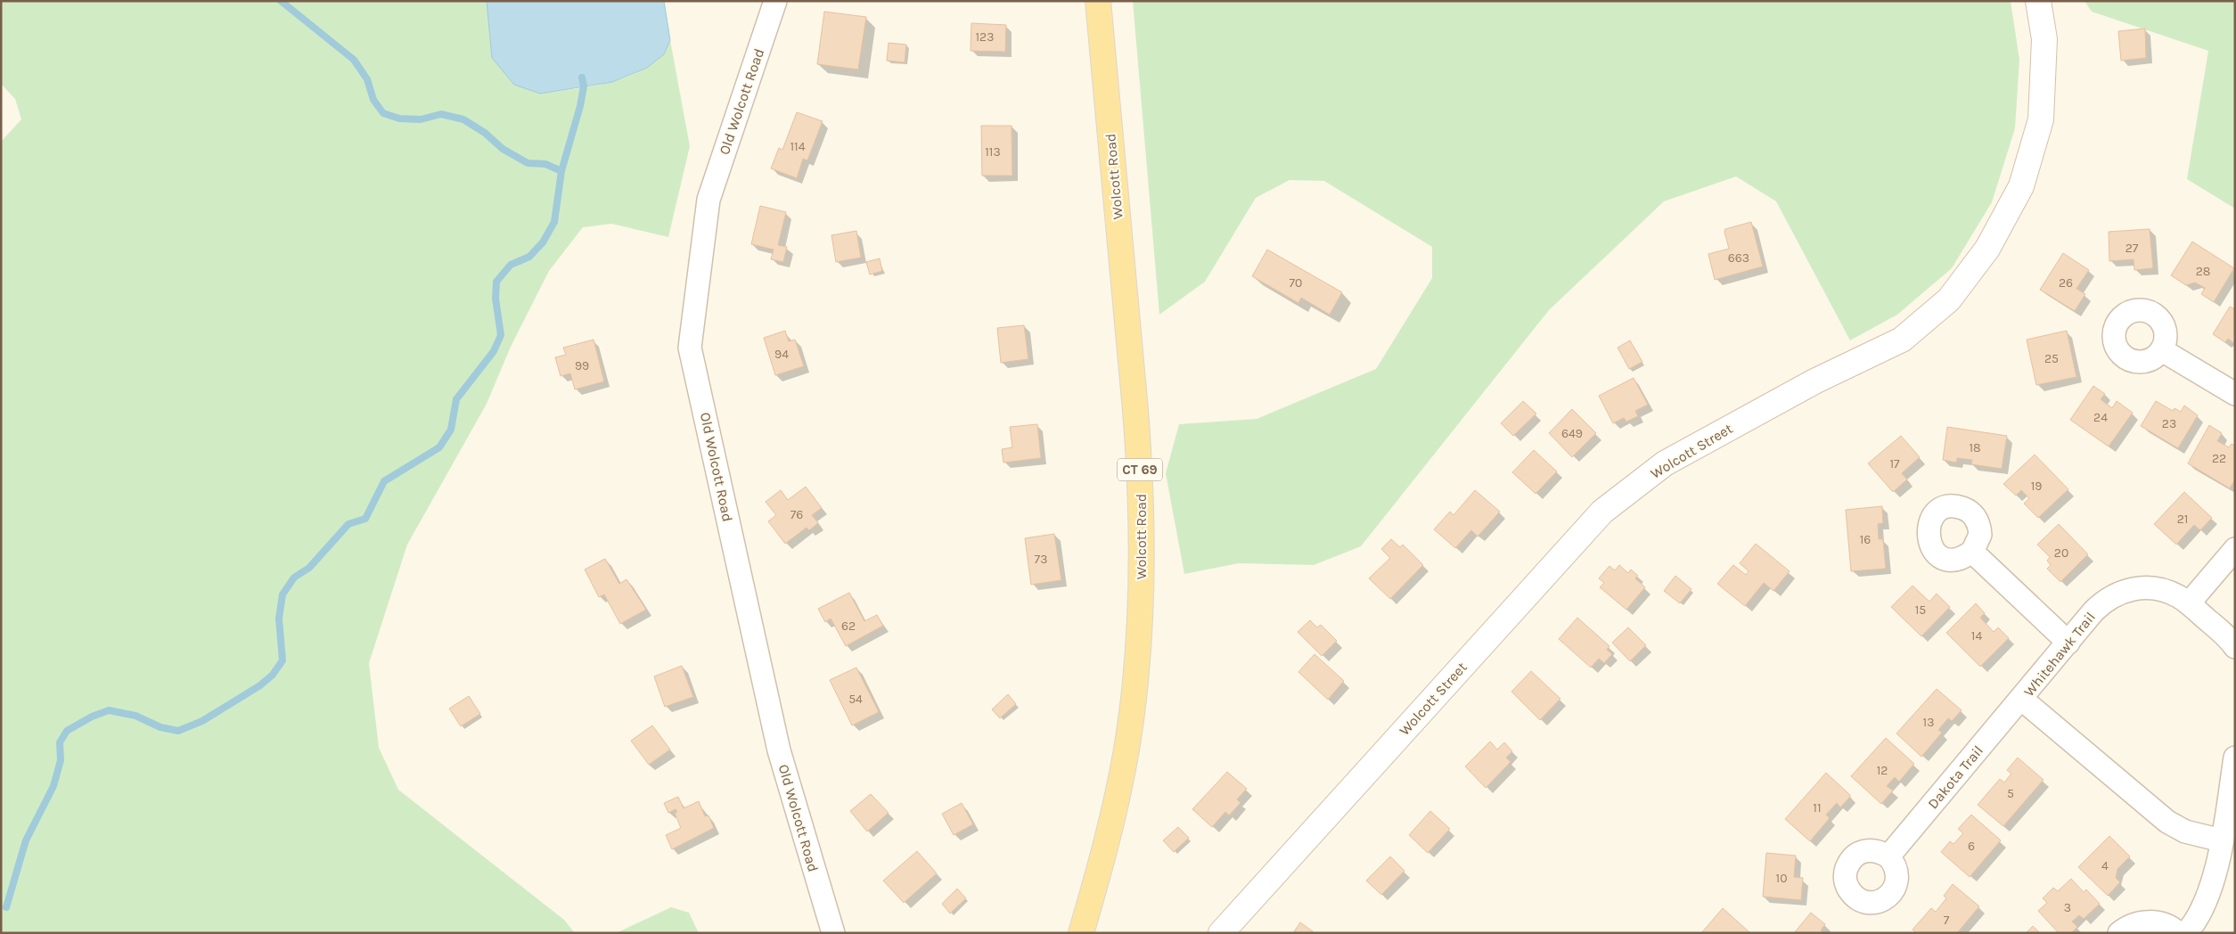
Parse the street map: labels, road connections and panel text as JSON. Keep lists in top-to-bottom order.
{
  "streets": {
    "main road": ["Wolcott Road", "Wolcott Street", "CT 69"],
    "street": ["Old Wolcott Road", "Whitehawk Trail", "Dakota Trail"]
  },
  "crossings": [
    ["Whitehawk Trail", "Dakota Trail"]
  ],
  "house_numbers": [
    "123",
    "114",
    "113",
    "27",
    "663",
    "28",
    "70",
    "26",
    "94",
    "25",
    "99",
    "24",
    "23",
    "649",
    "18",
    "22",
    "17",
    "19",
    "76",
    "21",
    "16",
    "20",
    "73",
    "15",
    "62",
    "14",
    "54",
    "13",
    "12",
    "5",
    "11",
    "6",
    "4",
    "10",
    "3",
    "7"
  ]
}
